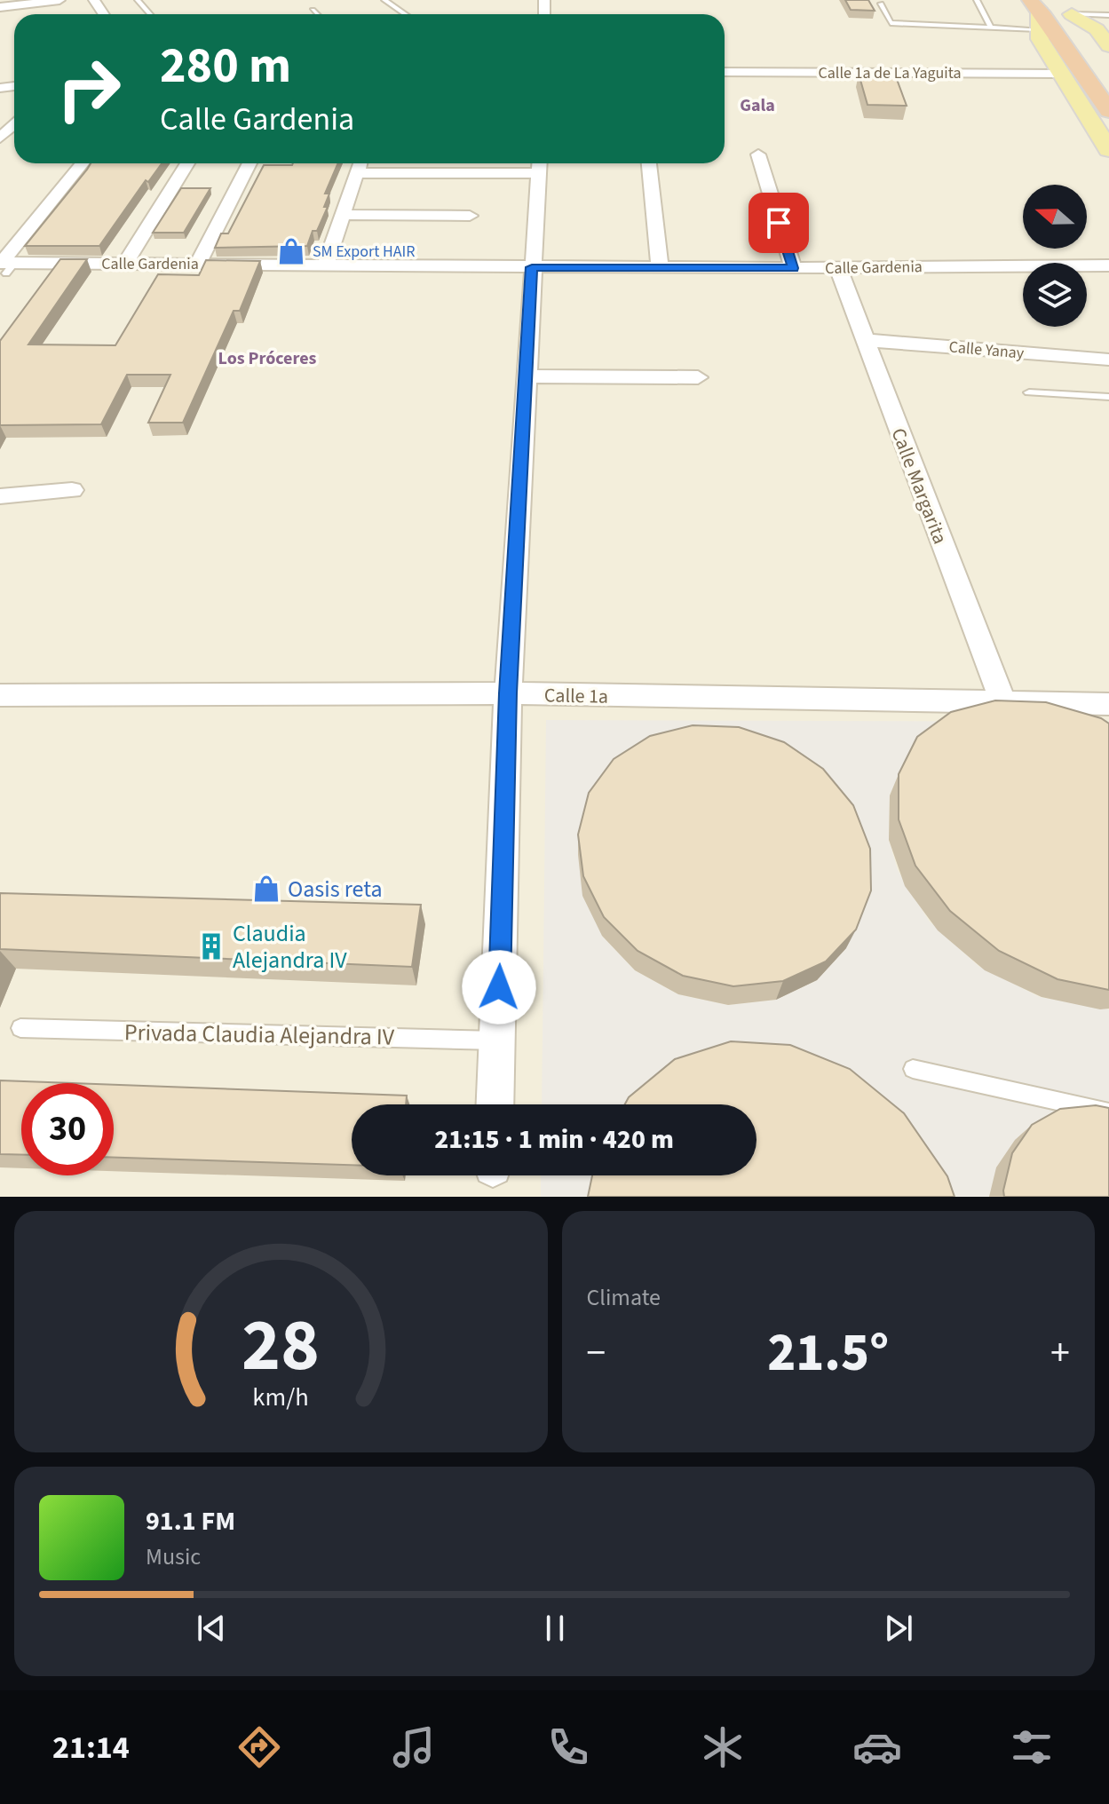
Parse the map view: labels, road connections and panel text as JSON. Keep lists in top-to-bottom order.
{
  "streets": {
    "street": [
      "Calle 1a de La Yaguita",
      "Calle Gardenia",
      "Calle Yanay",
      "Calle Margarita",
      "Calle 1a"
    ],
    "lane": ["Privada Claudia Alejandra IV"]
  },
  "crossings": [
    ["Calle Gardenia", "Calle Margarita"],
    ["Calle Yanay", "Calle Margarita"],
    ["Calle Margarita", "Calle 1a"]
  ],
  "districts": ["Gala", "Los Próceres"],
  "places": {
    "shop": ["SM Export HAIR", "Oasis reta"],
    "building": ["Claudia Alejandra IV"]
  },
  "north": "left",
  "page": {
    "turn": ["280 m", "Calle Gardenia"],
    "limit": "30",
    "trip": "21:15 · 1 min · 420 m",
    "tile": "Climate",
    "heat": ["−", "21.5°", "+"],
    "song": ["91.1 FM", "Music"],
    "tabs": "21:14",
    "gauge": ["28", "km/h"]
  }
}
